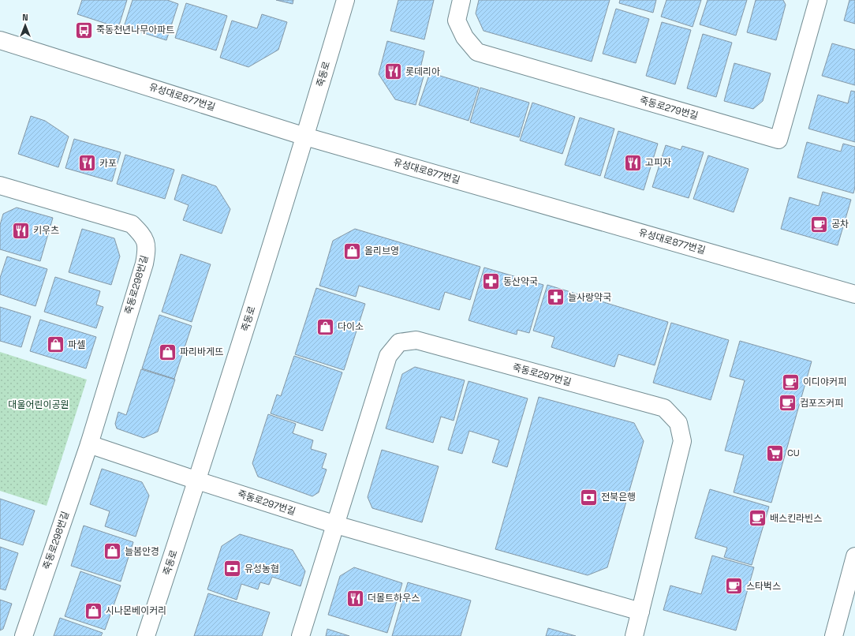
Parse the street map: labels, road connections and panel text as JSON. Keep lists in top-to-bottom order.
{
  "streets": {
    "street": [
      "죽동로",
      "유성대로877번길",
      "죽동로279번길",
      "죽동로298번길",
      "죽동로297번길"
    ]
  },
  "crossings": [
    ["죽동로", "유성대로877번길"],
    ["죽동로", "죽동로297번길"]
  ],
  "parks": ["대울어린이공원"],
  "places": {
    "bus stop": ["죽동천년나무아파트"],
    "restaurant": [
      "롯데리아",
      "고피자",
      "카포",
      "키우츠",
      "더몰트하우스"
    ],
    "cafe": [
      "공차",
      "이디야커피",
      "컴포즈커피",
      "배스킨라빈스",
      "스타벅스"
    ],
    "shop": [
      "올리브영",
      "다이소",
      "파셀",
      "파리바게뜨",
      "늘봄안경",
      "시나몬베이커리"
    ],
    "pharmacy": ["동산약국", "늘사랑약국"],
    "supermarket": ["CU"],
    "bank": ["전북은행", "유성농협"]
  },
  "north": "top"
}
